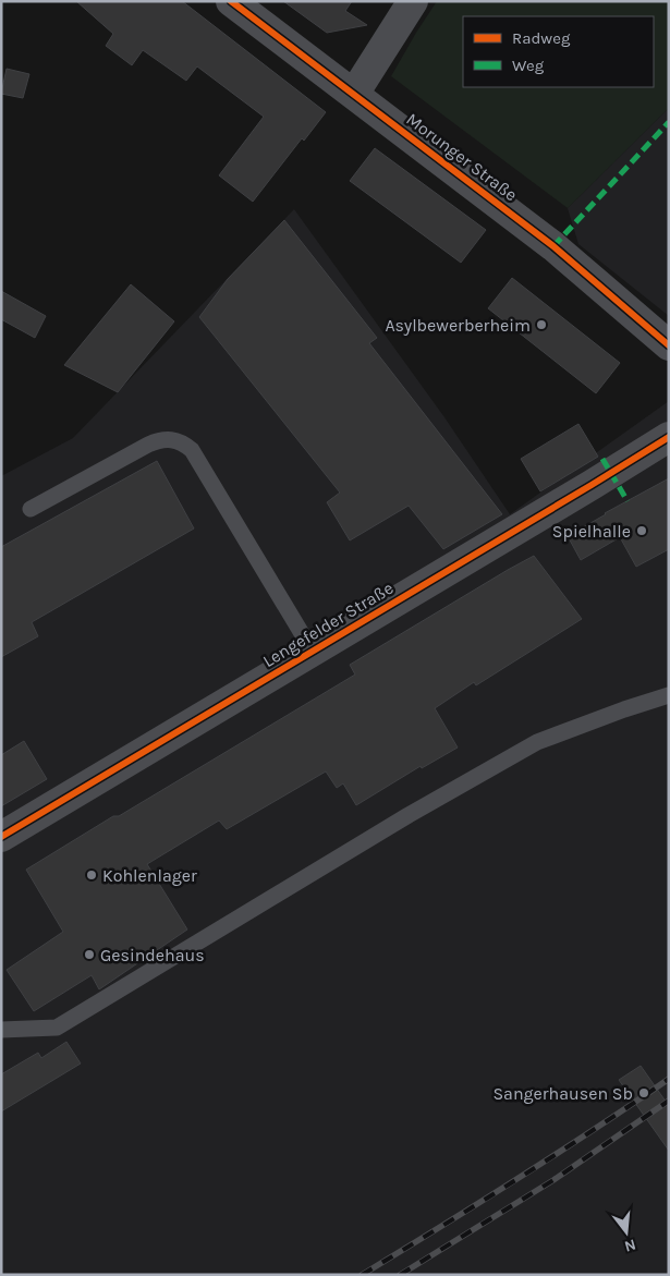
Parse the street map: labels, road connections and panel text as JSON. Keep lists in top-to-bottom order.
{
  "streets": {
    "street": ["Morunger Straße", "Lengefelder Straße"]
  },
  "places": [
    "Asylbewerberheim",
    "Spielhalle",
    "Kohlenlager",
    "Gesindehaus",
    "Sangerhausen Sb"
  ],
  "legend": ["Radweg", "Weg"],
  "north": "bottom"
}
